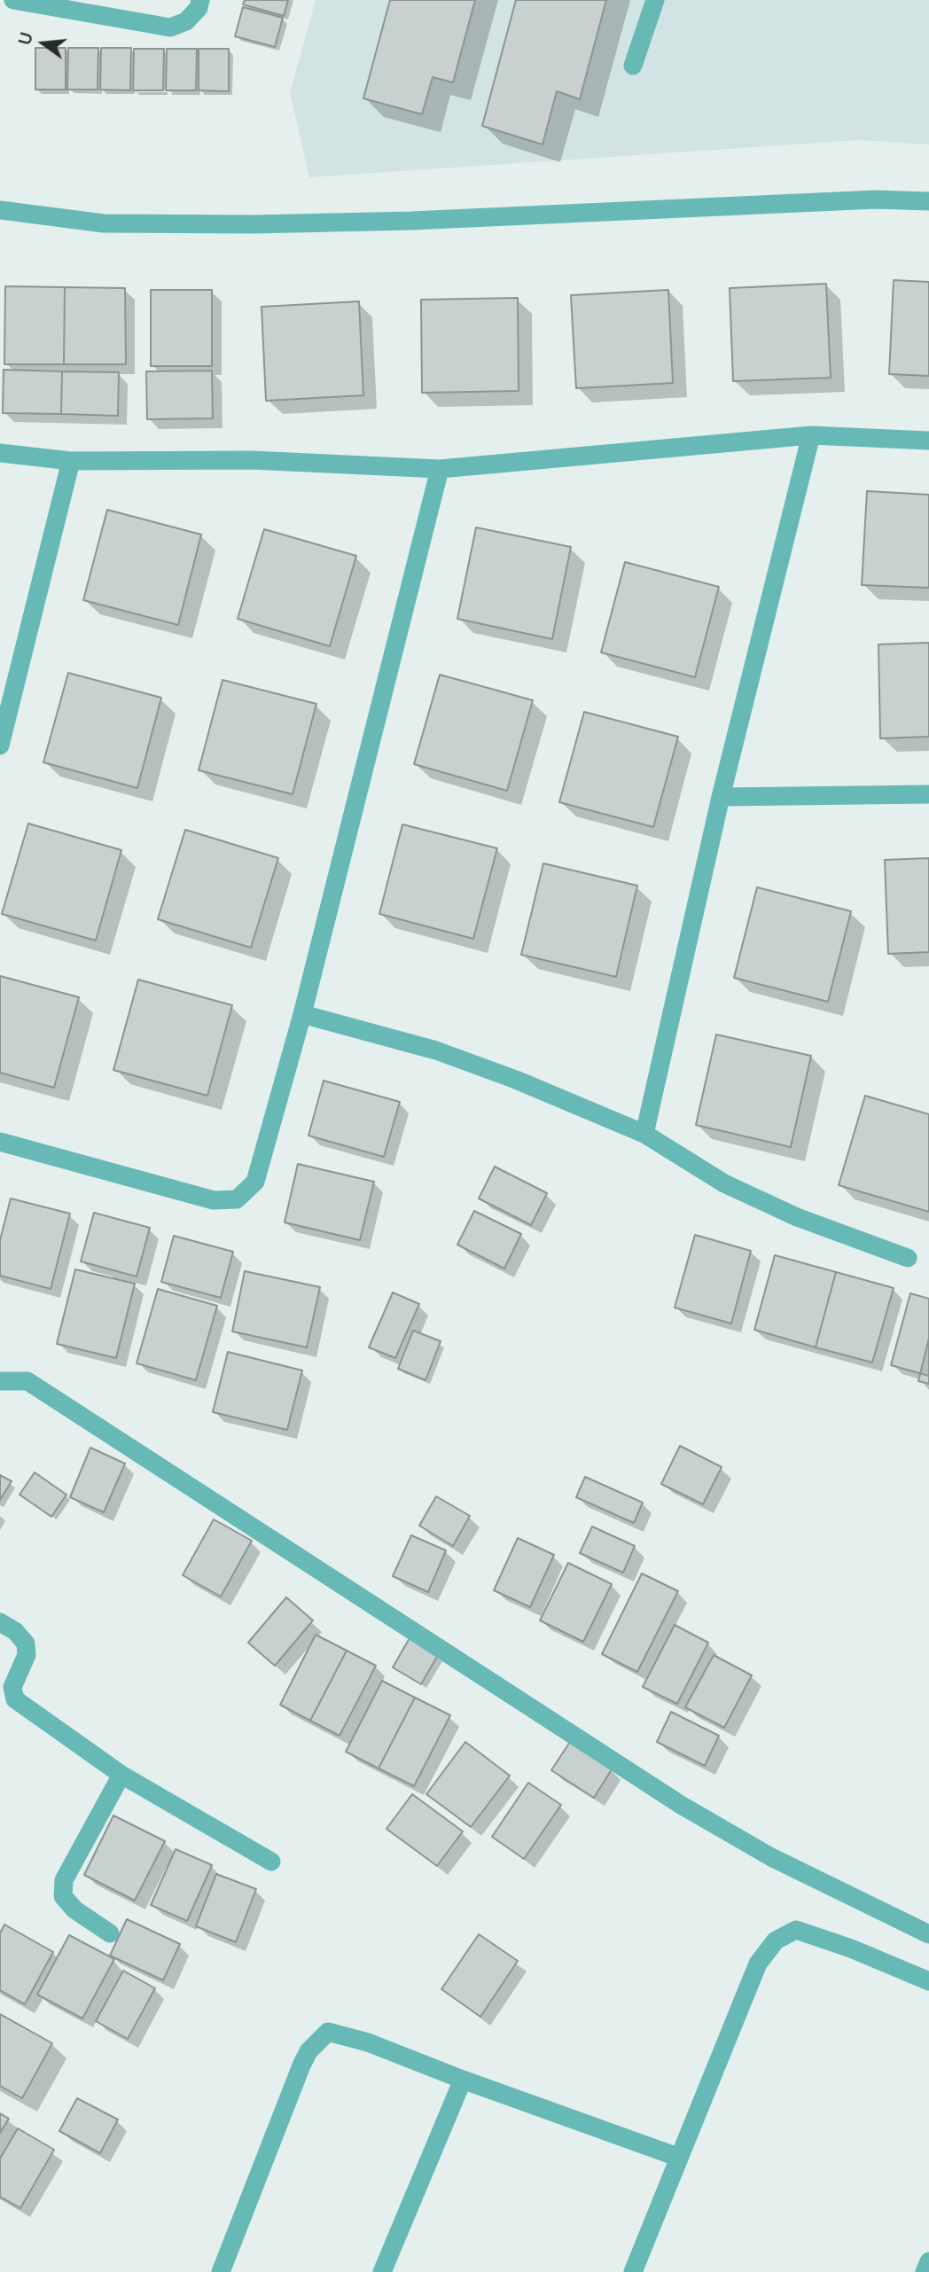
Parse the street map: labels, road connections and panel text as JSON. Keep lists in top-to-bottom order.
{
  "north": "left"
}
